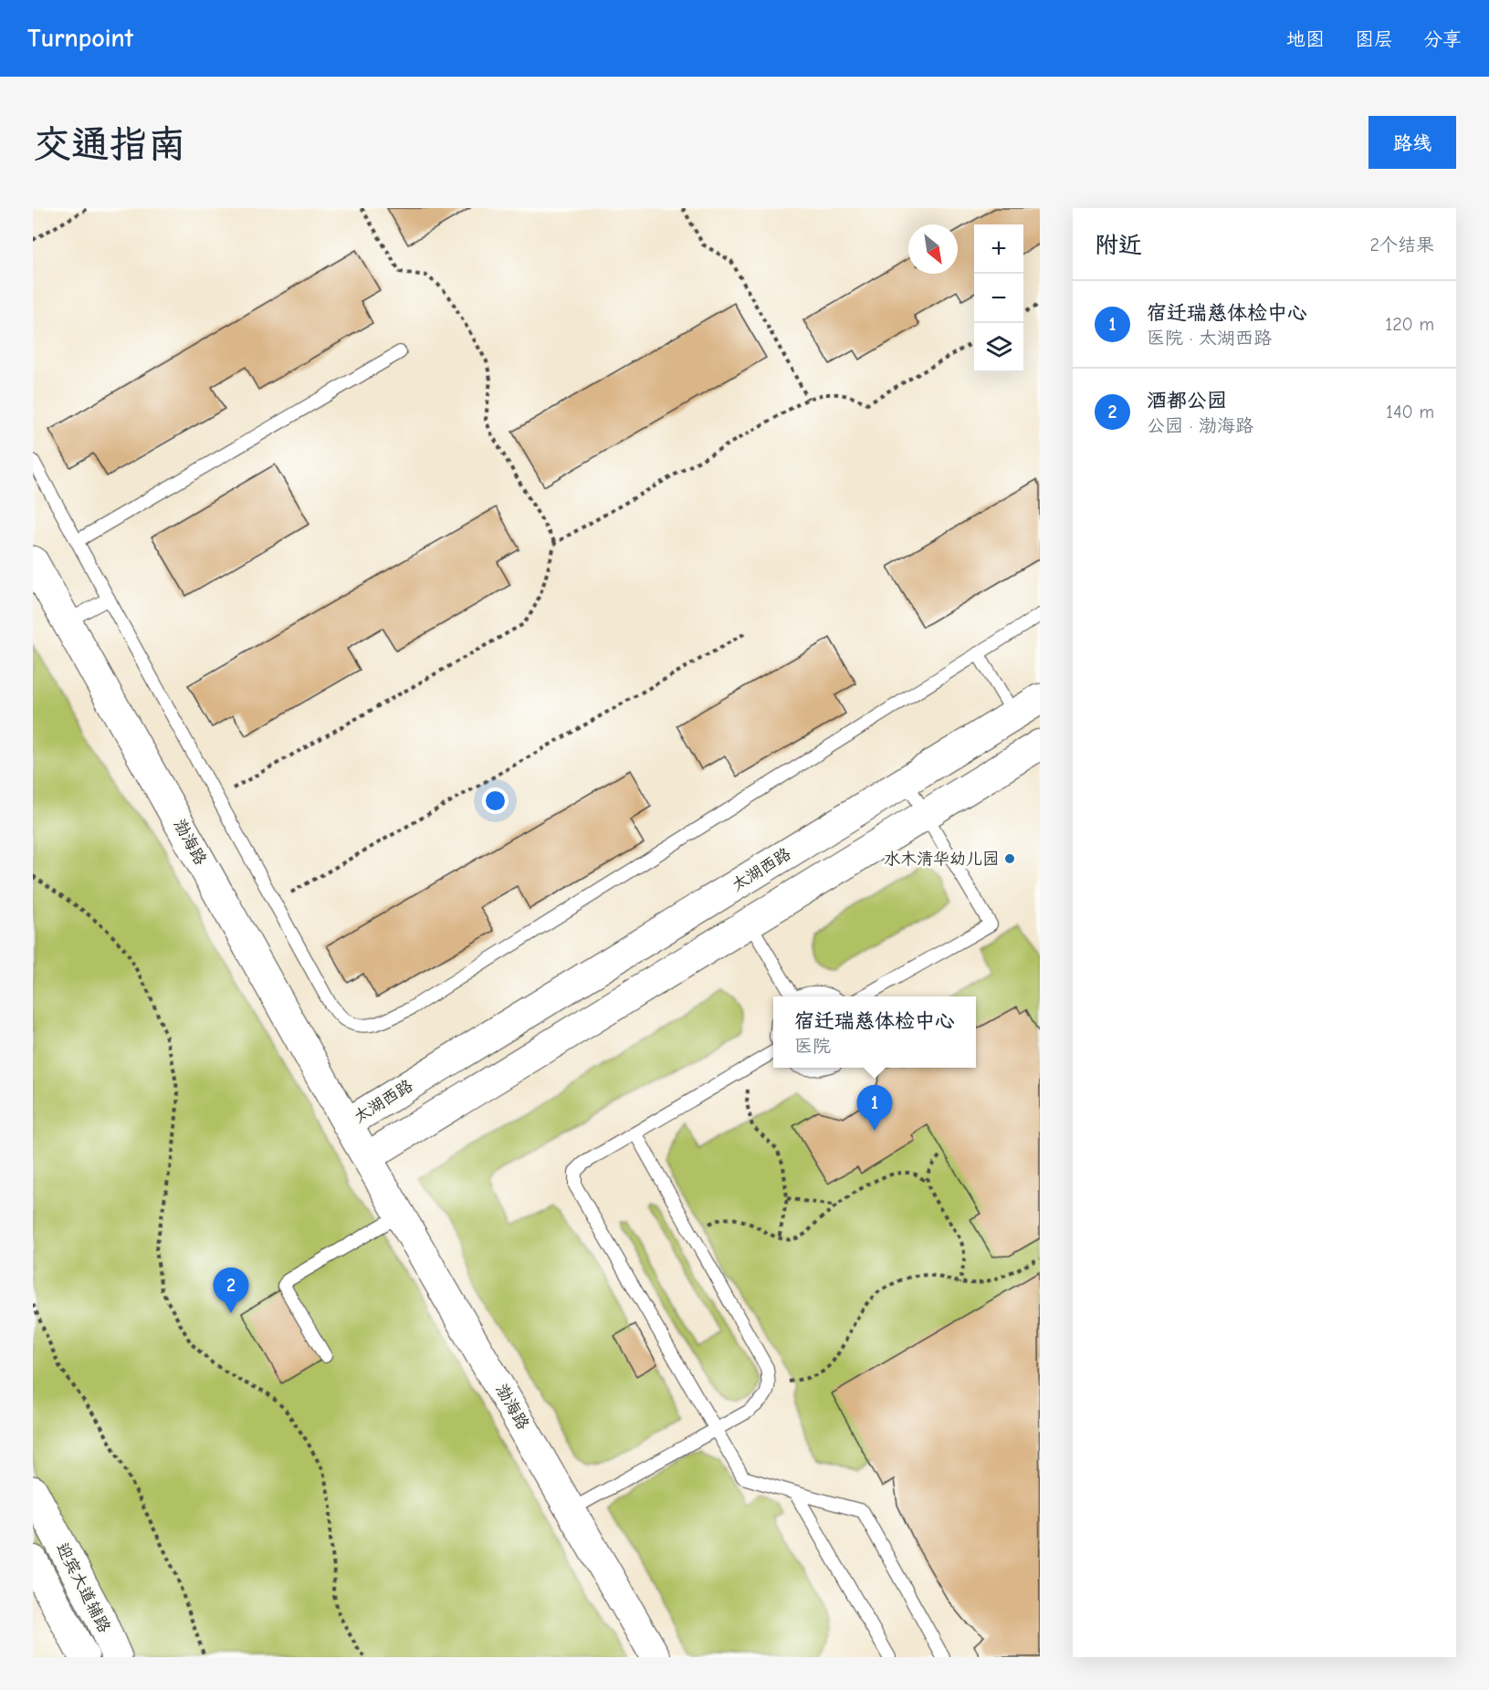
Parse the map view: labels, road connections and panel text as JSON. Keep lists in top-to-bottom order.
{
  "streets": {
    "main road": ["渤海路", "太湖西路", "迎宾大道辅路"]
  },
  "crossings": [
    ["渤海路", "太湖西路"]
  ],
  "places": ["水木清华幼儿园"],
  "north": "bottom right",
  "page": {
    "header": "Turnpoint",
    "nav": ["地图", "图层", "分享"],
    "buttons": "路线",
    "title": "交通指南",
    "heading": ["附近", "2个结果"],
    "map_buttons": ["+", "−"],
    "list": [
      {
        "mark": "1",
        "name": "宿迁瑞慈体检中心",
        "note": "医院 · 太湖西路",
        "value": "120 m"
      },
      {
        "mark": "2",
        "name": "酒都公园",
        "note": "公园 · 渤海路",
        "value": "140 m"
      }
    ],
    "popup": ["宿迁瑞慈体检中心", "医院"],
    "pins": ["1", "2"]
  }
}
